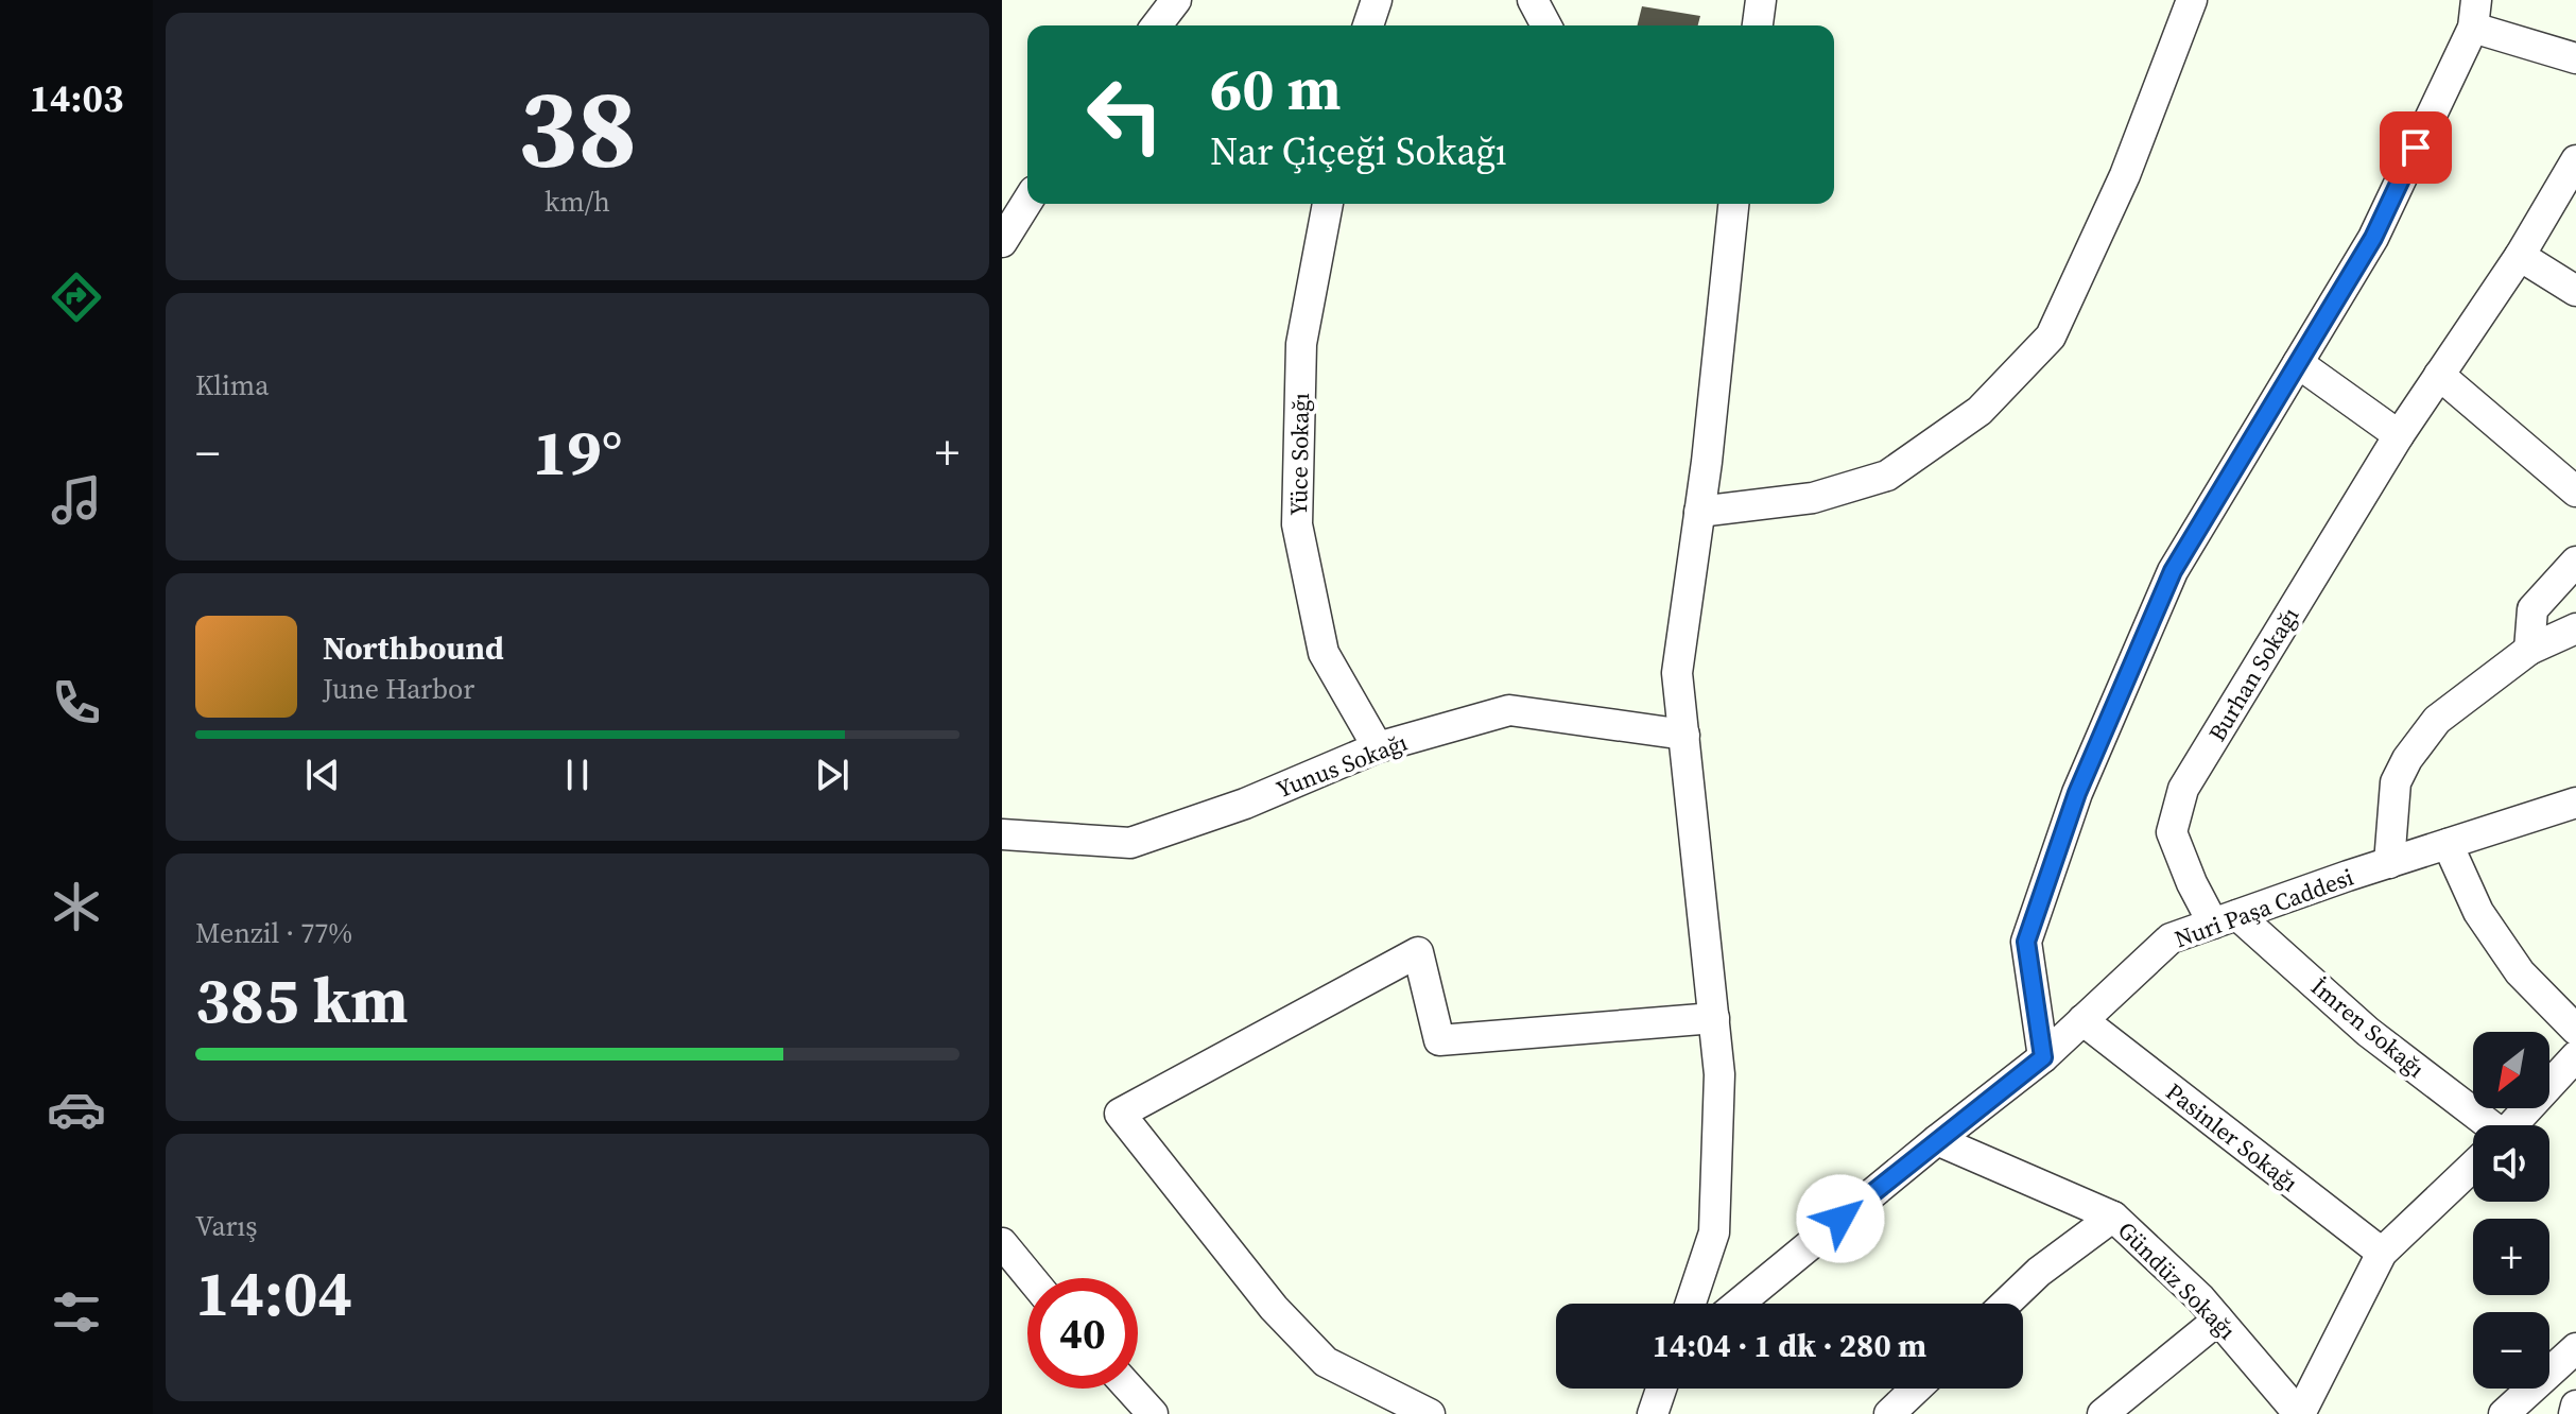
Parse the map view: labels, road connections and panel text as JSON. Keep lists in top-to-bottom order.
{
  "streets": {
    "street": [
      "Yüce Sokağı",
      "Burhan Sokağı",
      "Yunus Sokağı",
      "Nuri Paşa Caddesi",
      "İmren Sokağı",
      "Pasinler Sokağı",
      "Gündüz Sokağı"
    ]
  },
  "crossings": [
    ["Yüce Sokağı", "Yunus Sokağı"],
    ["Burhan Sokağı", "Nuri Paşa Caddesi"],
    ["Burhan Sokağı", "İmren Sokağı"],
    ["Nuri Paşa Caddesi", "İmren Sokağı"],
    ["Nuri Paşa Caddesi", "Pasinler Sokağı"],
    ["Nuri Paşa Caddesi", "Gündüz Sokağı"]
  ],
  "north": "bottom left",
  "page": {
    "tabs": "14:03",
    "tile": [
      ["38", "km/h"],
      "Klima",
      ["Menzil · 77%", "385 km"],
      ["Varış", "14:04"]
    ],
    "turn": ["60 m", "Nar Çiçeği Sokağı"],
    "heat": ["−", "19°", "+"],
    "song": ["Northbound", "June Harbor"],
    "map_buttons": ["+", "−"],
    "limit": "40",
    "trip": "14:04 · 1 dk · 280 m"
  }
}
